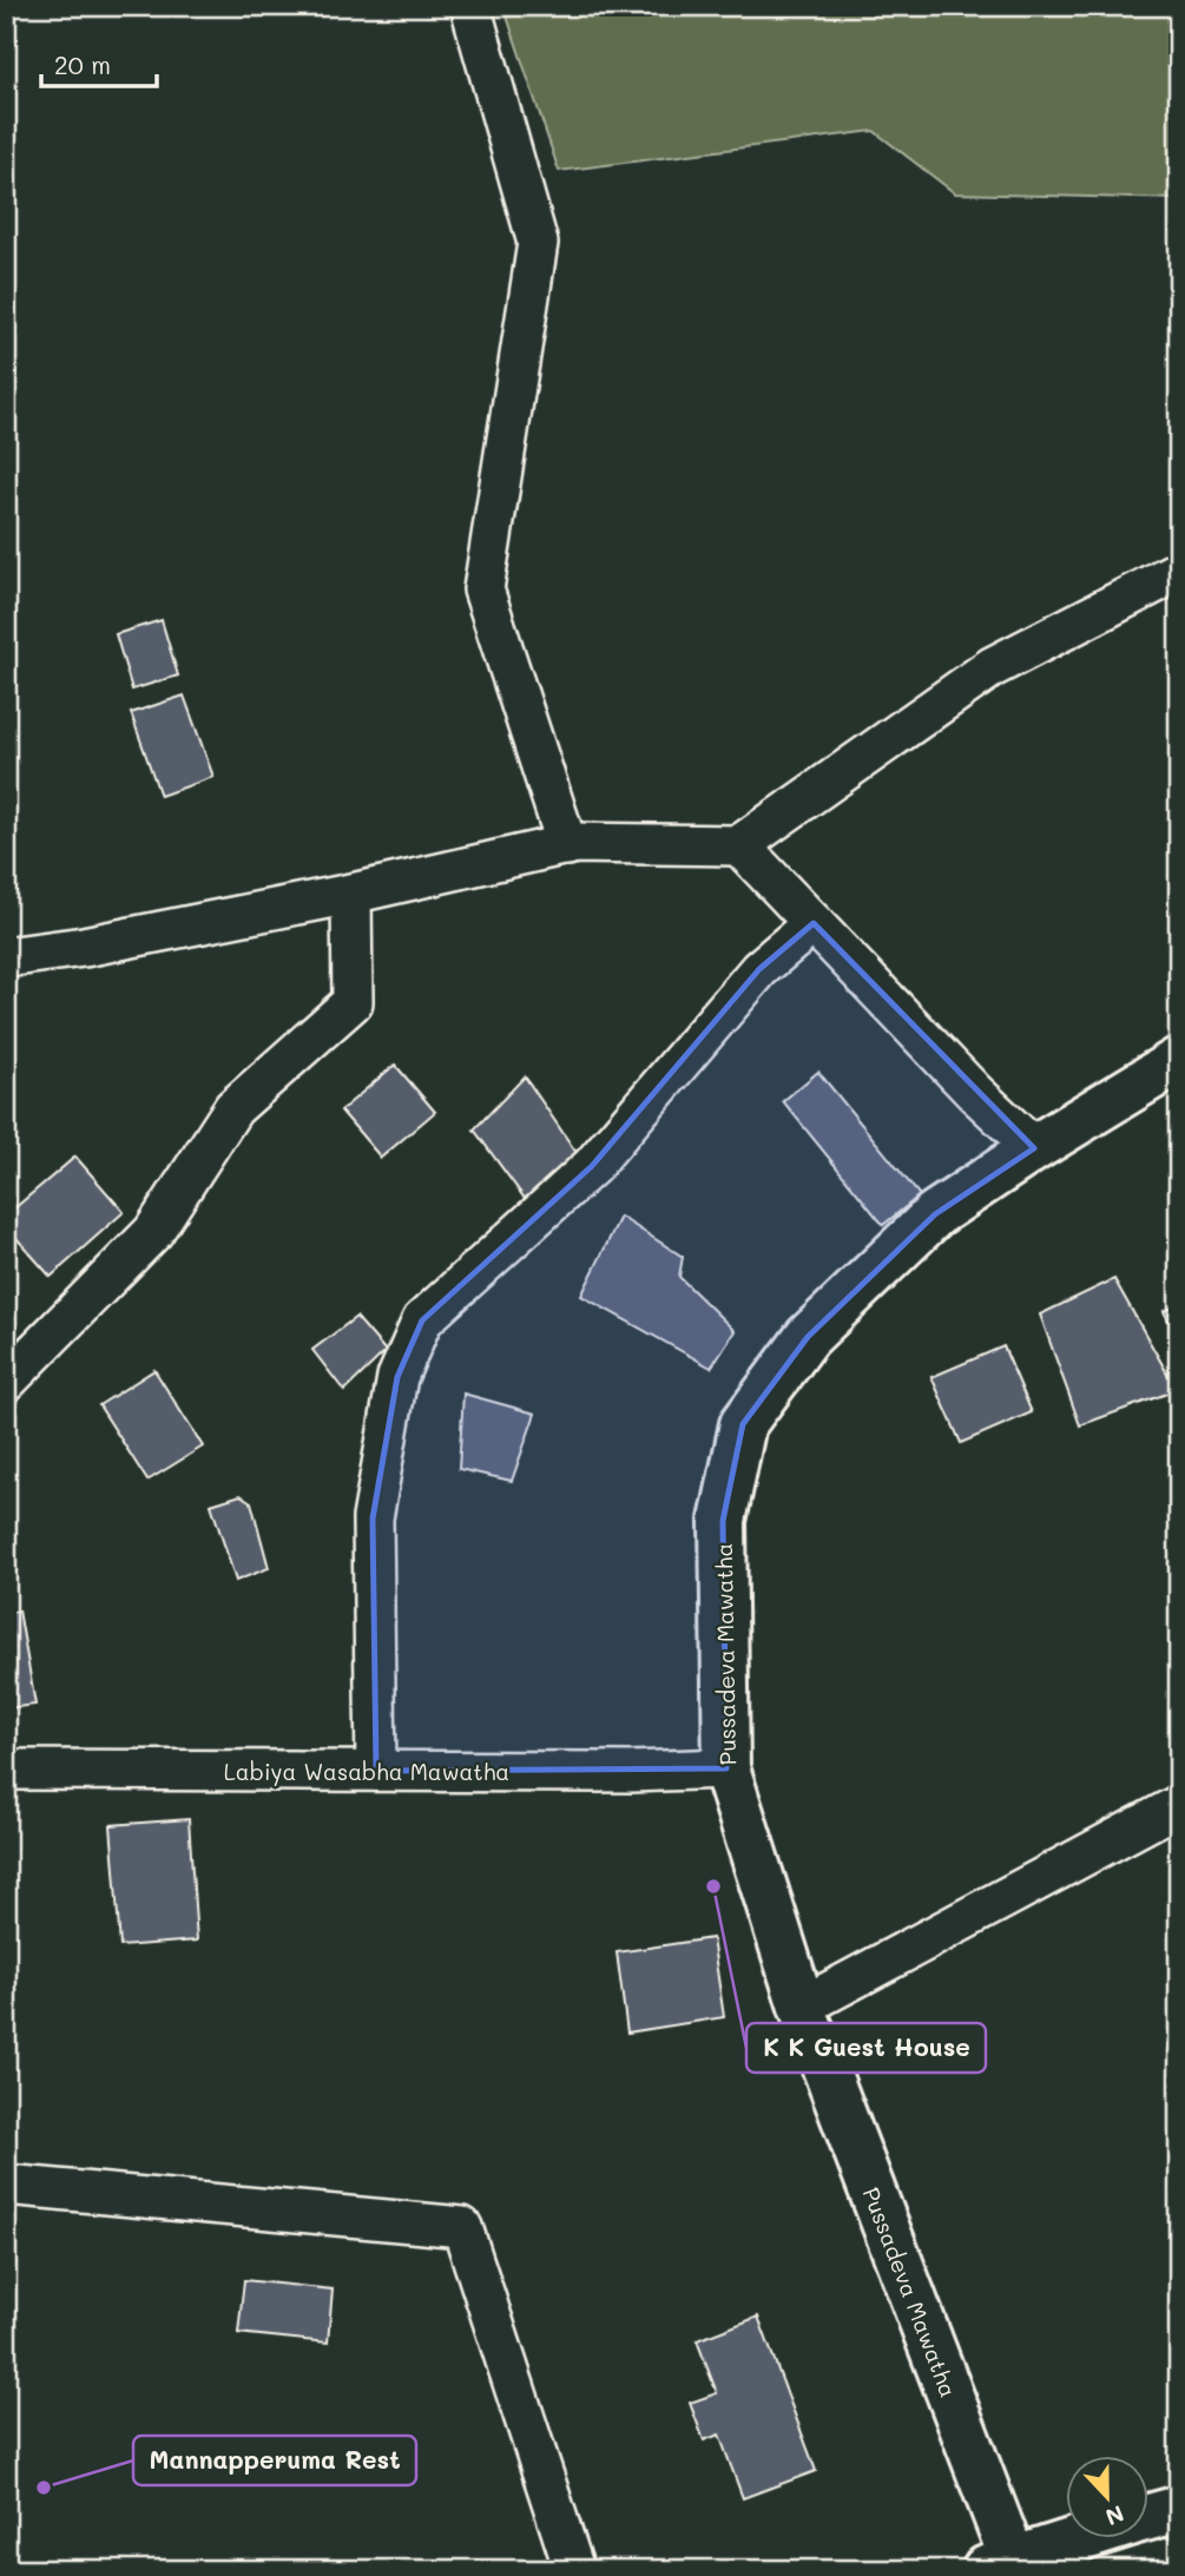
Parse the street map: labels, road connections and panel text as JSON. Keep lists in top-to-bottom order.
{
  "streets": {
    "street": ["Pussadeva Mawatha", "Labiya Wasabha Mawatha"]
  },
  "crossings": [
    ["Pussadeva Mawatha", "Labiya Wasabha Mawatha"]
  ],
  "places": ["K K Guest House", "Mannapperuma Rest"],
  "scale_bar": "20 m",
  "north": "bottom"
}
